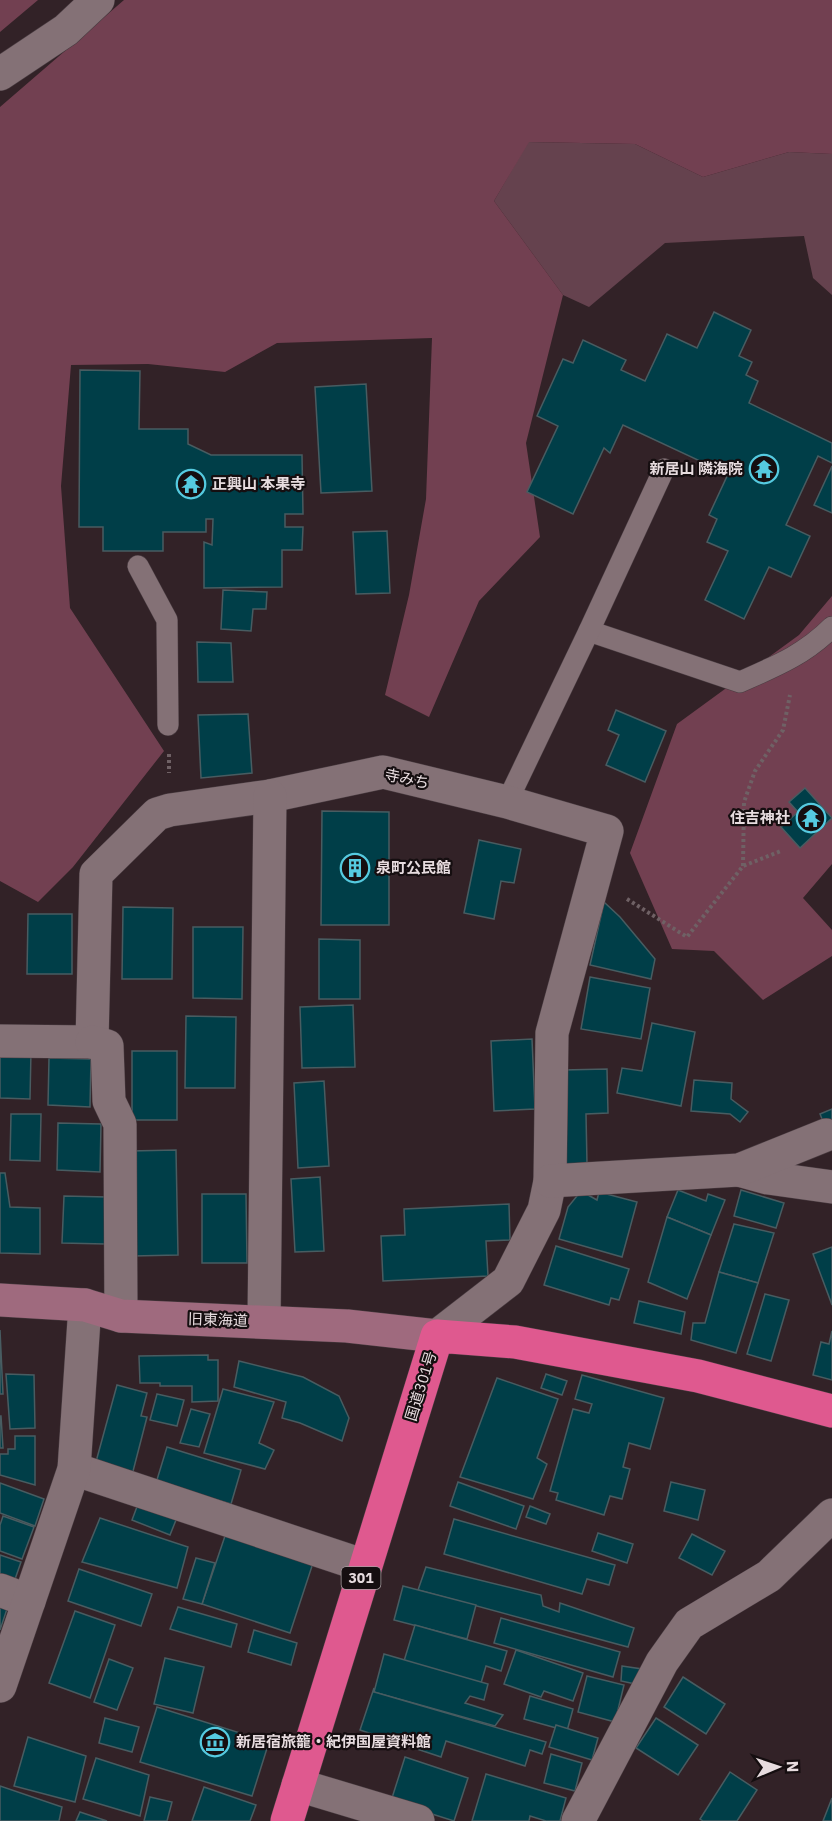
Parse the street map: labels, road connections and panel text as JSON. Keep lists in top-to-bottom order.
{
  "streets": {
    "highway": ["国道301号", "301"],
    "street": ["寺みち", "旧東海道"]
  },
  "crossings": [
    ["寺みち", "旧東海道"],
    ["寺みち", "国道301号"],
    ["旧東海道", "国道301号"]
  ],
  "places": {
    "temple": ["新居山 隣海院", "正興山 本果寺", "住吉神社"],
    "building": ["泉町公民館"],
    "museum": ["新居宿旅籠・紀伊国屋資料館"]
  },
  "north": "right"
}
